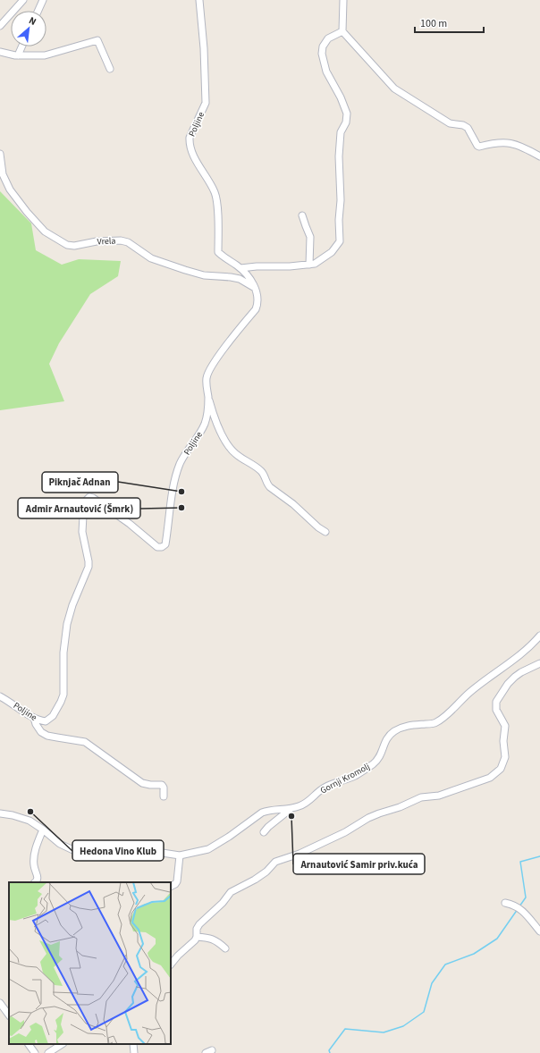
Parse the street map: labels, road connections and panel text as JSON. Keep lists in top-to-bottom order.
{
  "streets": {
    "street": ["Poljine", "Vrela", "Gornji Kromolj"]
  },
  "crossings": [
    ["Poljine", "Vrela"]
  ],
  "places": [
    "Piknjač Adnan",
    "Admir Arnautović (Šmrk)",
    "Hedona Vino Klub",
    "Arnautović Samir priv.kuća"
  ],
  "scale_bar": "100 m",
  "north": "top right"
}
